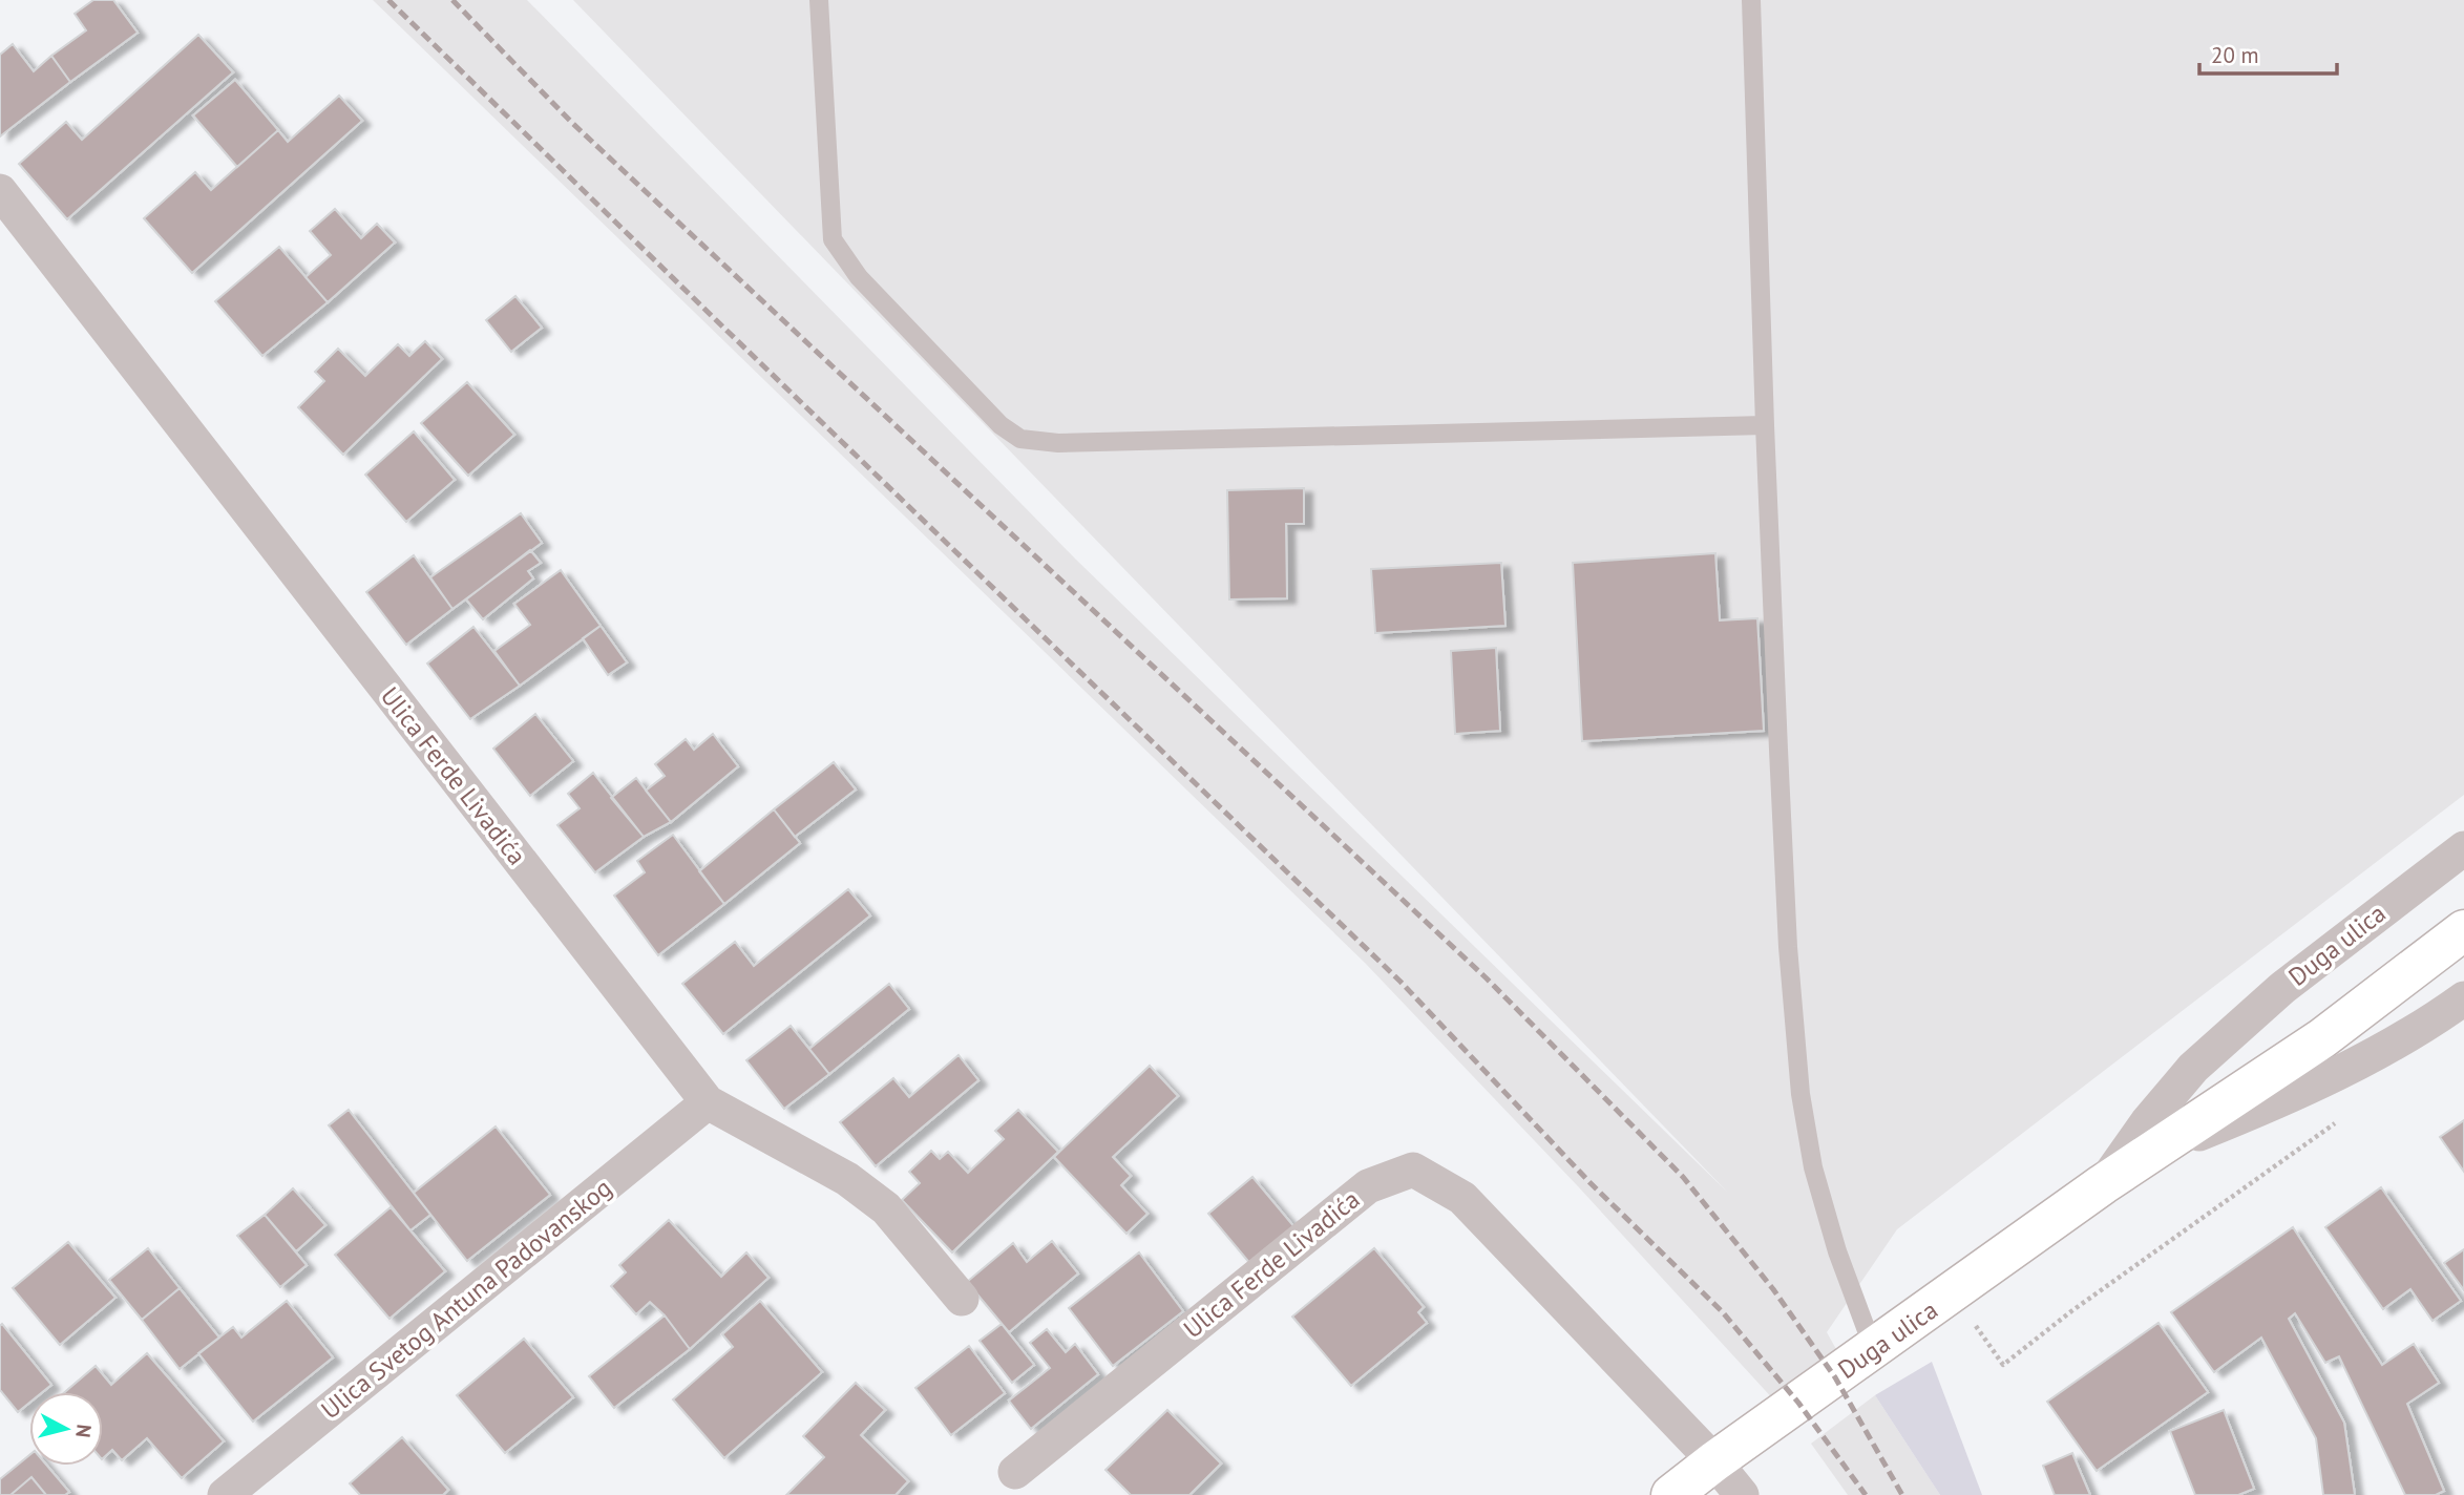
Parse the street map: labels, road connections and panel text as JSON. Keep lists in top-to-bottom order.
{
  "streets": {
    "street": ["Ulica Ferde Livadića", "Duga ulica", "Ulica Svetog Antuna Padovanskog"]
  },
  "crossings": [
    ["Ulica Ferde Livadića", "Duga ulica"],
    ["Ulica Ferde Livadića", "Ulica Svetog Antuna Padovanskog"]
  ],
  "scale_bar": "20 m",
  "north": "right"
}
